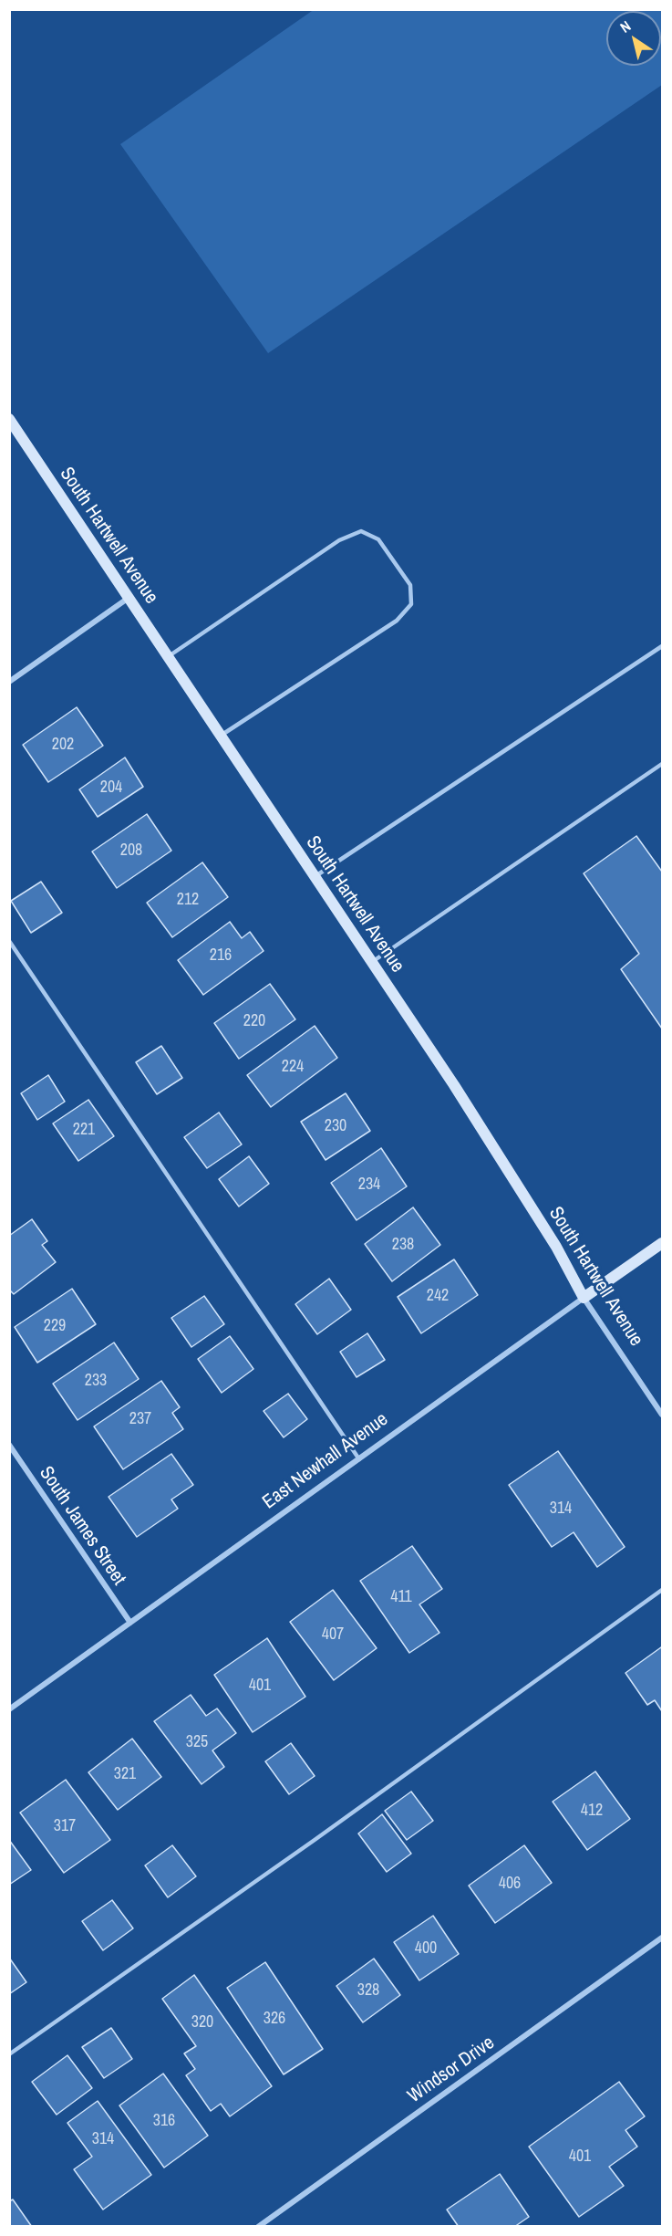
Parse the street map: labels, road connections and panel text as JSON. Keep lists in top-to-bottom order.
{
  "streets": {
    "street": [
      "South Hartwell Avenue",
      "East Newhall Avenue",
      "South James Street",
      "Windsor Drive"
    ]
  },
  "crossings": [
    ["South Hartwell Avenue", "East Newhall Avenue"],
    ["East Newhall Avenue", "South James Street"]
  ],
  "house_numbers": [
    "202",
    "204",
    "208",
    "212",
    "216",
    "220",
    "224",
    "230",
    "221",
    "234",
    "238",
    "242",
    "229",
    "233",
    "237",
    "314",
    "411",
    "407",
    "401",
    "325",
    "321",
    "412",
    "317",
    "406",
    "400",
    "328",
    "326",
    "320",
    "316",
    "314",
    "401"
  ],
  "north": "top left"
}
